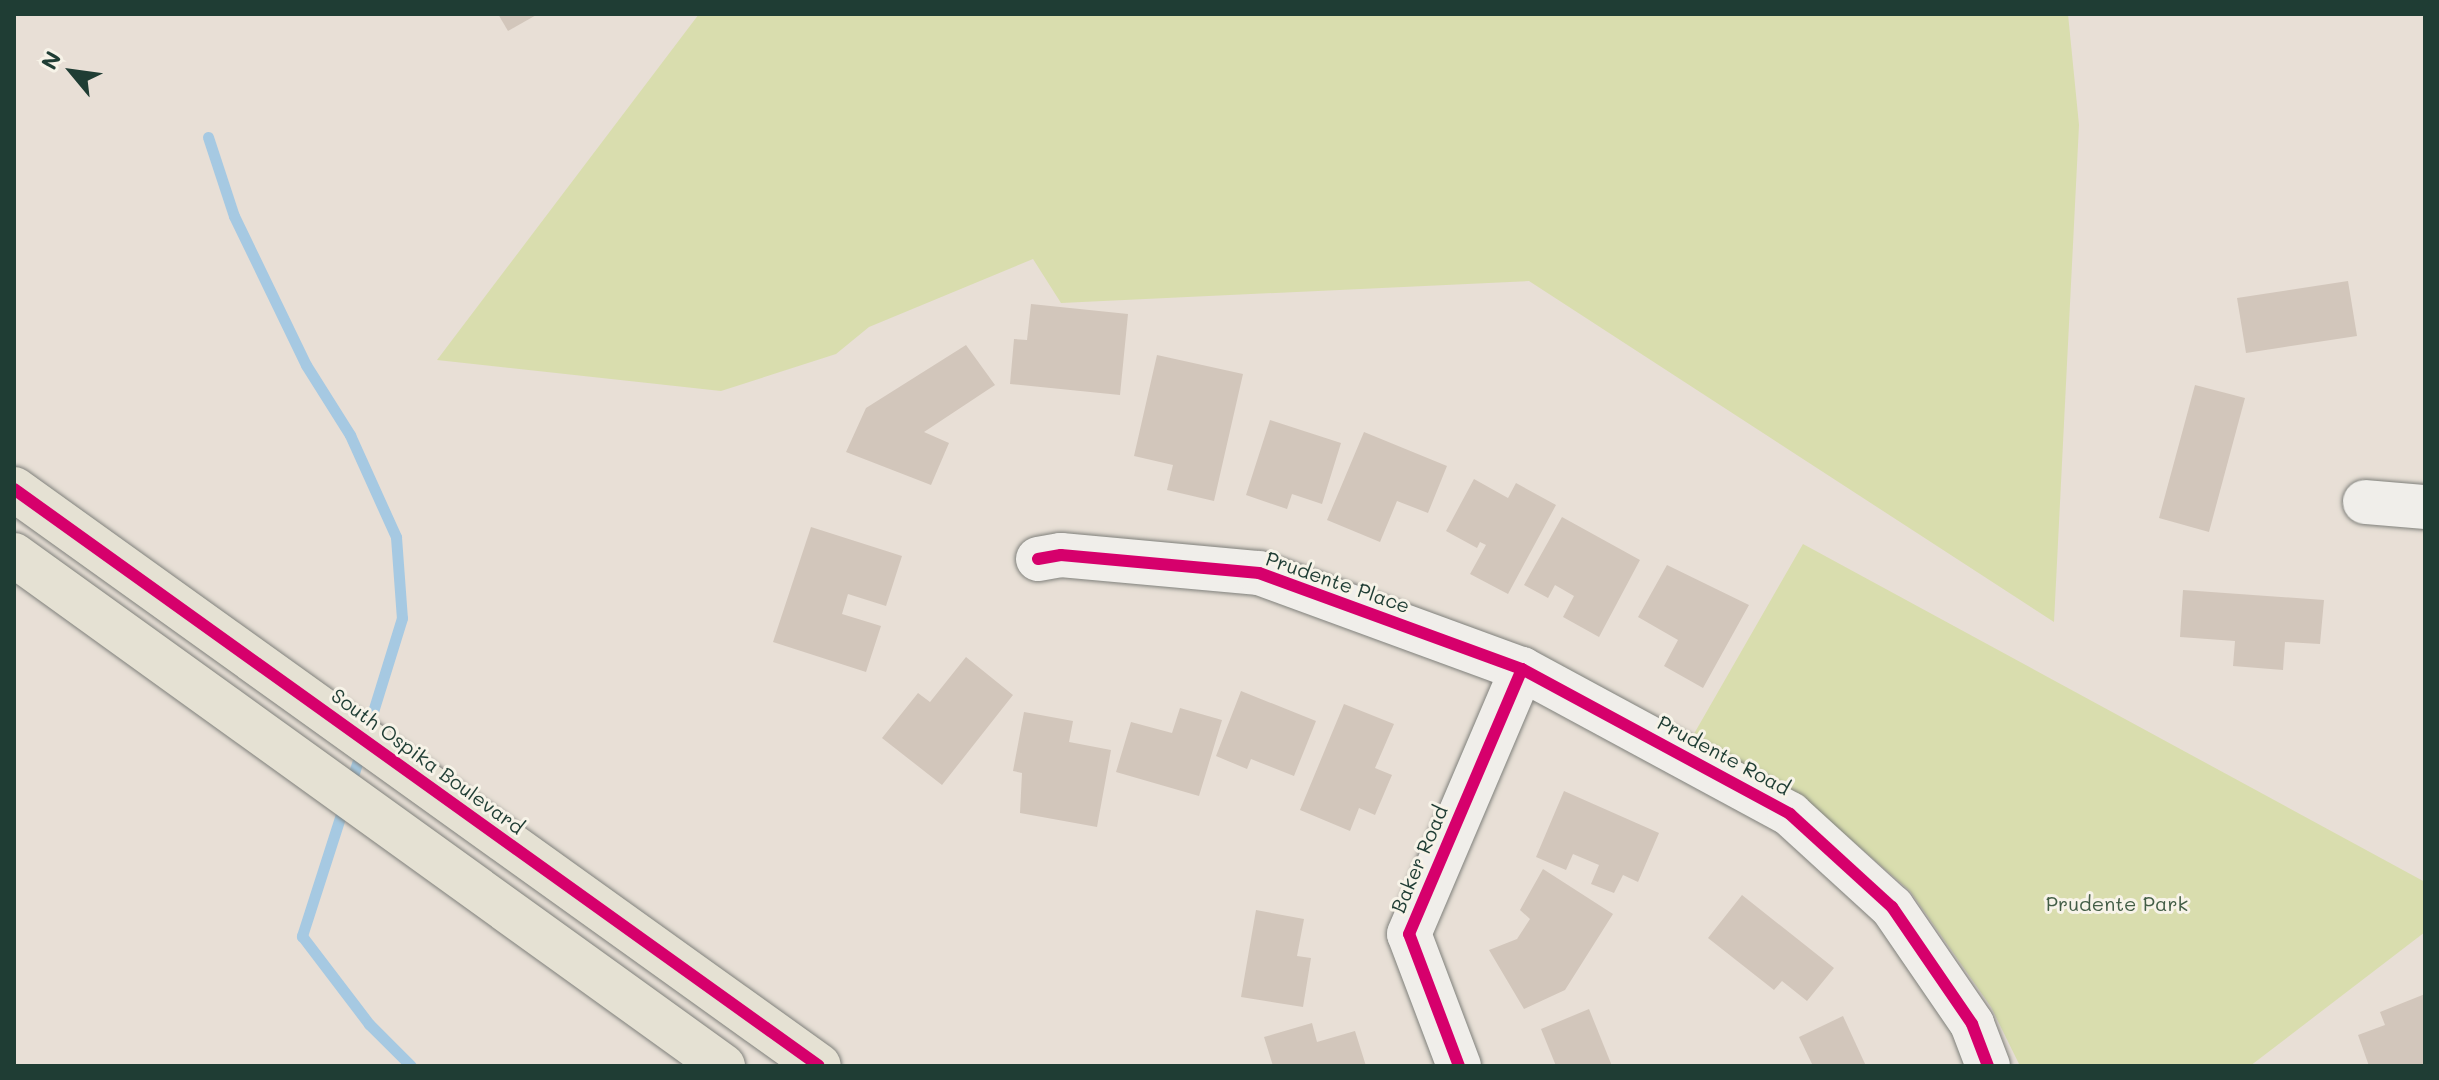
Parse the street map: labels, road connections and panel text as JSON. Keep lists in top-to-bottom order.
{
  "streets": {
    "main road": ["South Ospika Boulevard"],
    "street": ["Prudente Place", "Prudente Road", "Baker Road"]
  },
  "crossings": [
    ["Prudente Place", "Prudente Road"],
    ["Prudente Place", "Baker Road"],
    ["Prudente Road", "Baker Road"]
  ],
  "parks": ["Prudente Park"],
  "north": "top left"
}
